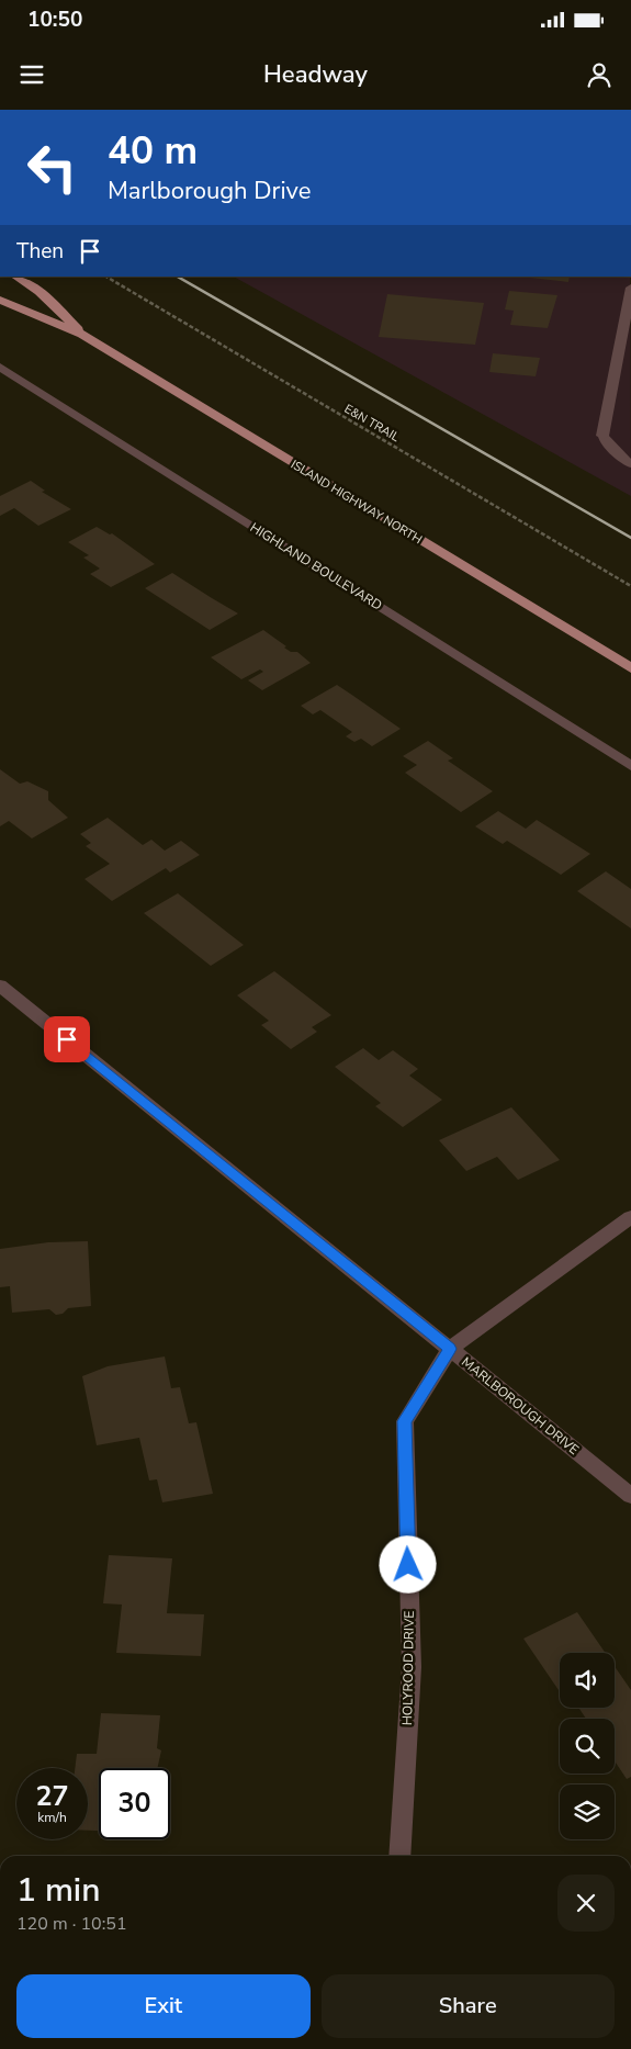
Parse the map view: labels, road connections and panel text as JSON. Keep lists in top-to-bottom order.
{
  "streets": {
    "main road": ["ISLAND HIGHWAY NORTH"],
    "street": ["HIGHLAND BOULEVARD", "MARLBOROUGH DRIVE", "HOLYROOD DRIVE"],
    "path": ["E&N TRAIL"]
  },
  "crossings": [
    ["MARLBOROUGH DRIVE", "HOLYROOD DRIVE"]
  ],
  "page": {
    "status": "10:50",
    "header": "Headway",
    "turn": ["40 m", "Marlborough Drive"],
    "then": "Then",
    "speed": "27 km/h",
    "limit": "30",
    "heading": ["1 min", "120 m · 10:51"],
    "buttons": ["Exit", "Share"]
  }
}
